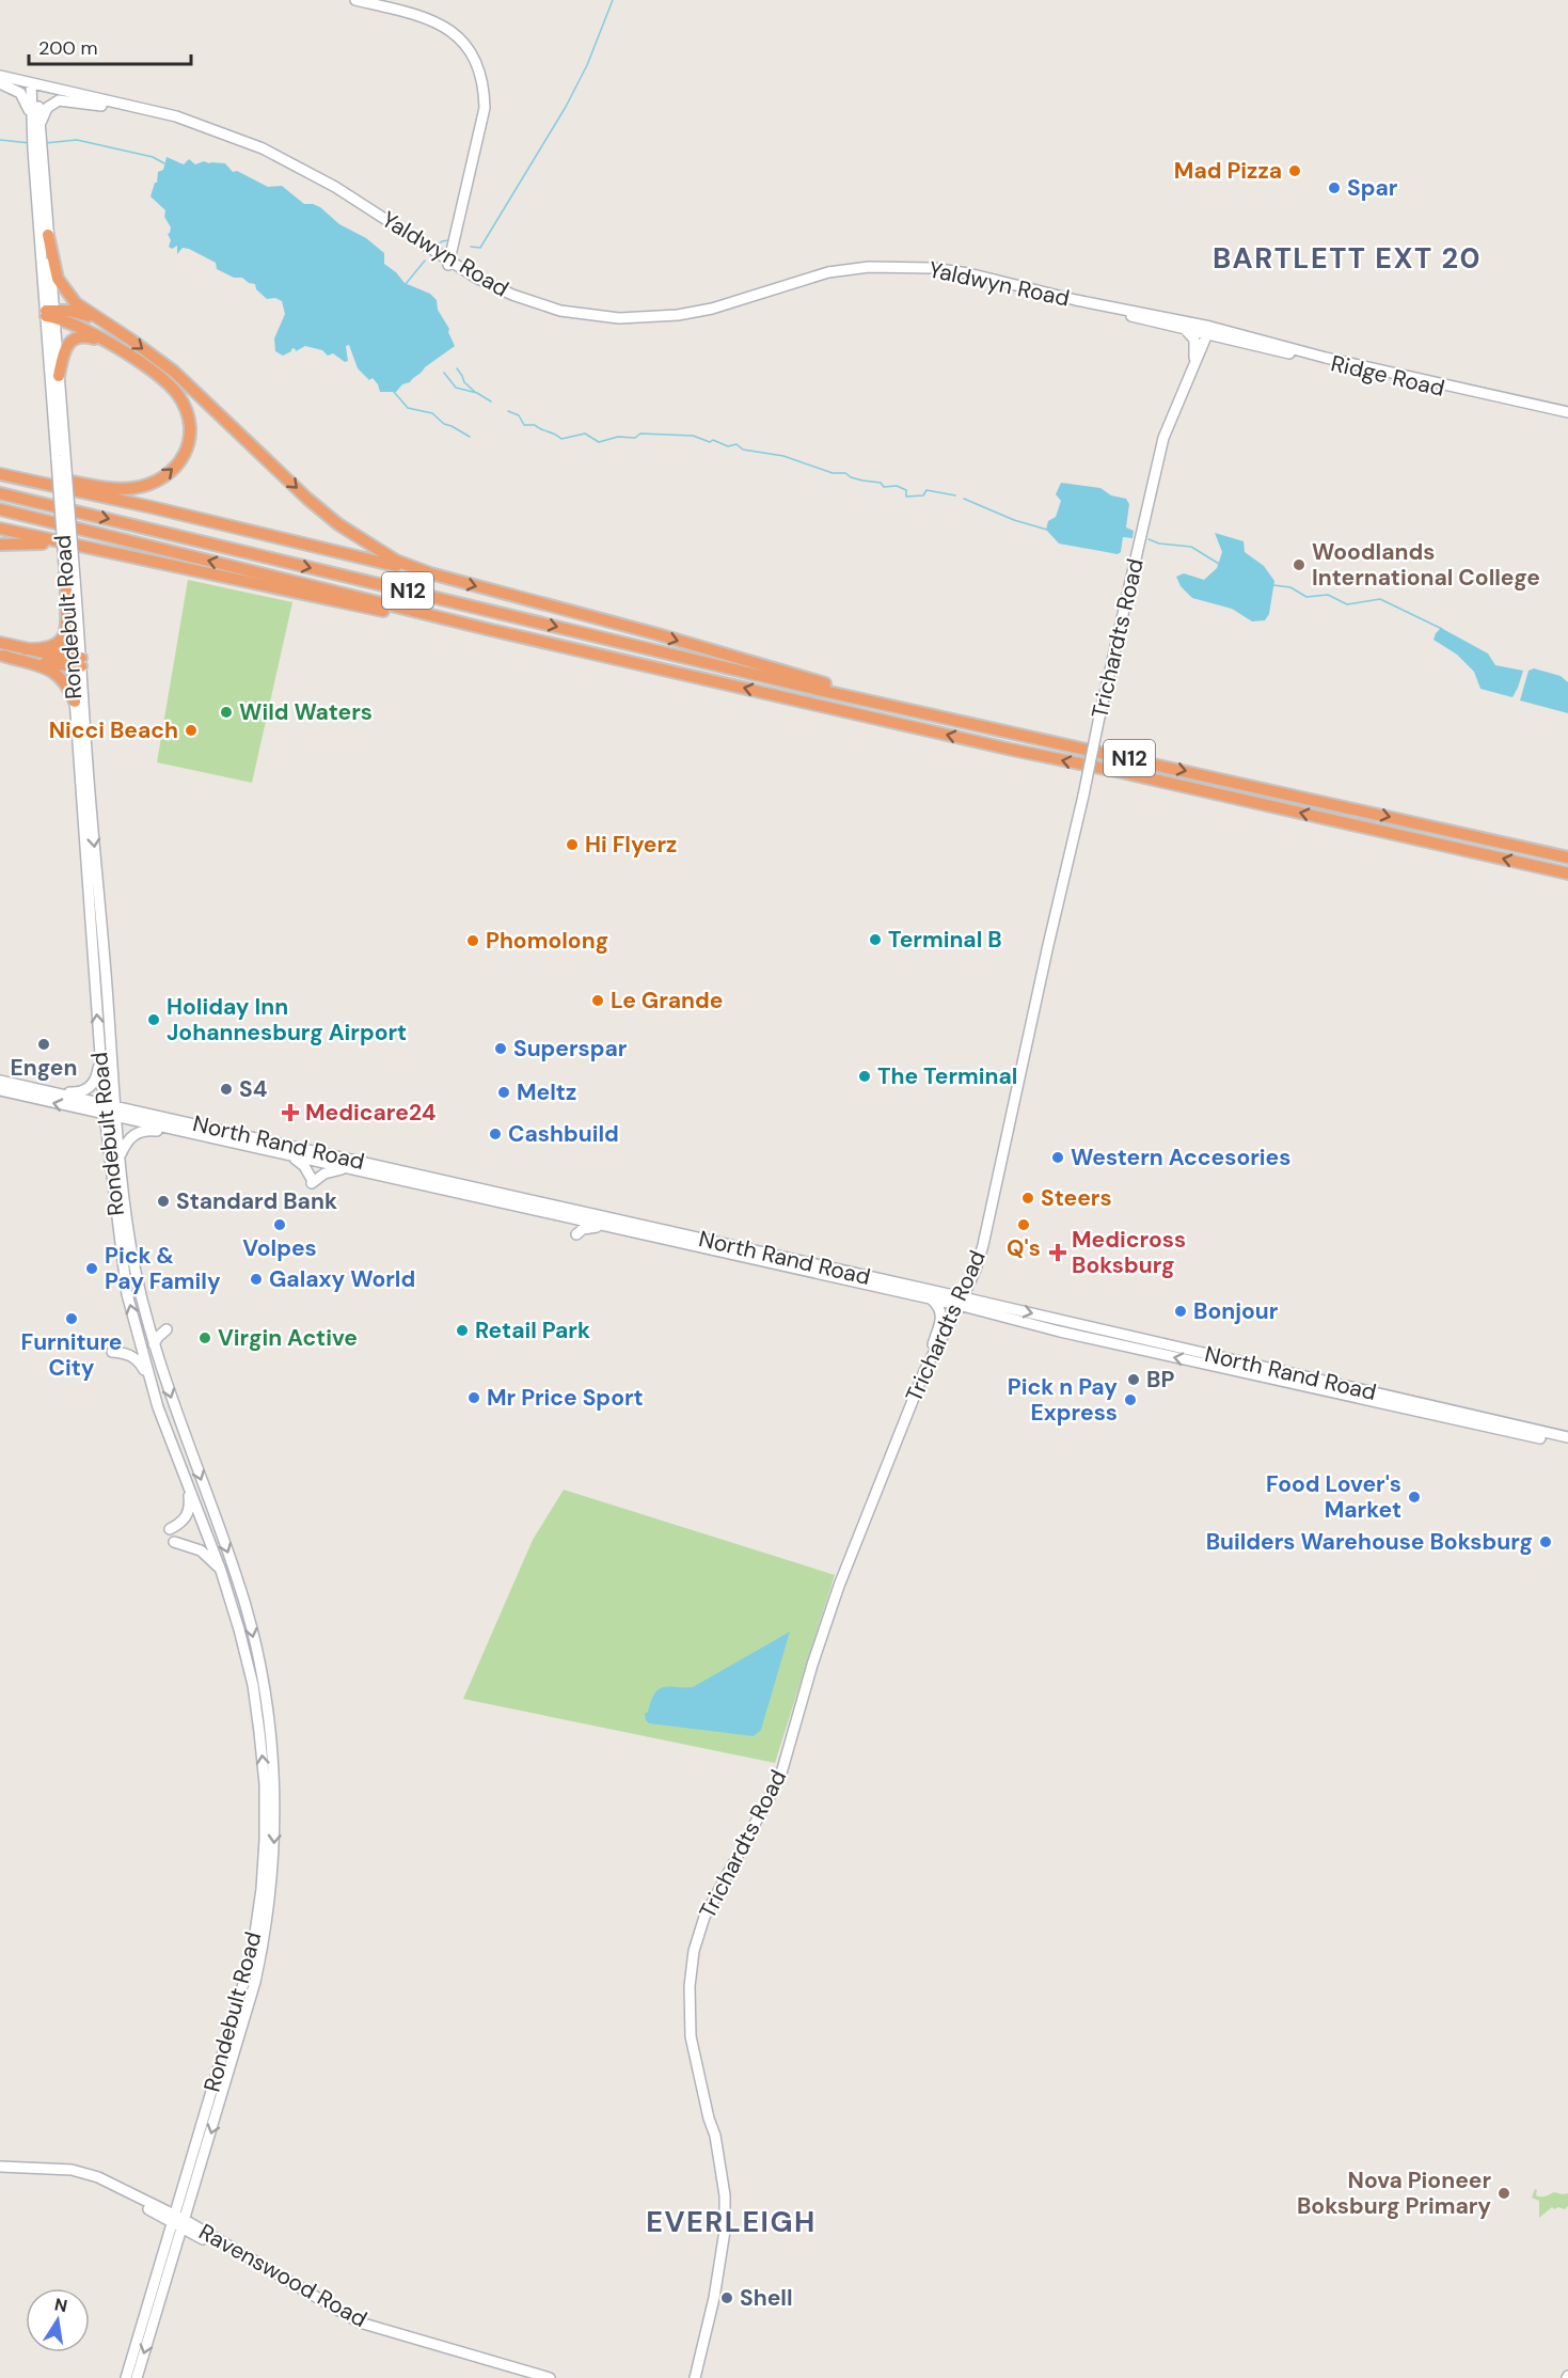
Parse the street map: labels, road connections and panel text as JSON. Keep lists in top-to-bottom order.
{
  "streets": {
    "highway": ["N12"],
    "main road": [
      "Yaldwyn Road",
      "Ridge Road",
      "Rondebult Road",
      "Trichardts Road",
      "North Rand Road",
      "Ravenswood Road"
    ]
  },
  "crossings": [
    ["Yaldwyn Road", "Ridge Road"],
    ["Yaldwyn Road", "Rondebult Road"],
    ["Yaldwyn Road", "Trichardts Road"],
    ["Ridge Road", "Trichardts Road"],
    ["Rondebult Road", "North Rand Road"],
    ["Rondebult Road", "Ravenswood Road"],
    ["Trichardts Road", "North Rand Road"]
  ],
  "districts": ["BARTLETT EXT 20", "EVERLEIGH"],
  "places": {
    "other": [
      "Mad Pizza",
      "Spar",
      "Woodlands International College",
      "Wild Waters",
      "Nicci Beach",
      "Hi Flyerz",
      "Terminal B",
      "Phomolong",
      "Le Grande",
      "Holiday Inn Johannesburg Airport",
      "Engen",
      "Superspar",
      "The Terminal",
      "S4",
      "Meltz",
      "Cashbuild",
      "Western Accesories",
      "Steers",
      "Standard Bank",
      "Volpes",
      "Q's",
      "Pick & Pay Family",
      "Galaxy World",
      "Bonjour",
      "Furniture City",
      "Retail Park",
      "Virgin Active",
      "BP",
      "Mr Price Sport",
      "Pick n Pay Express",
      "Food Lover's Market",
      "Builders Warehouse Boksburg",
      "Nova Pioneer Boksburg Primary",
      "Shell"
    ],
    "health": ["Medicare24", "Medicross Boksburg"]
  },
  "scale_bar": "200 m",
  "north": "top"
}
